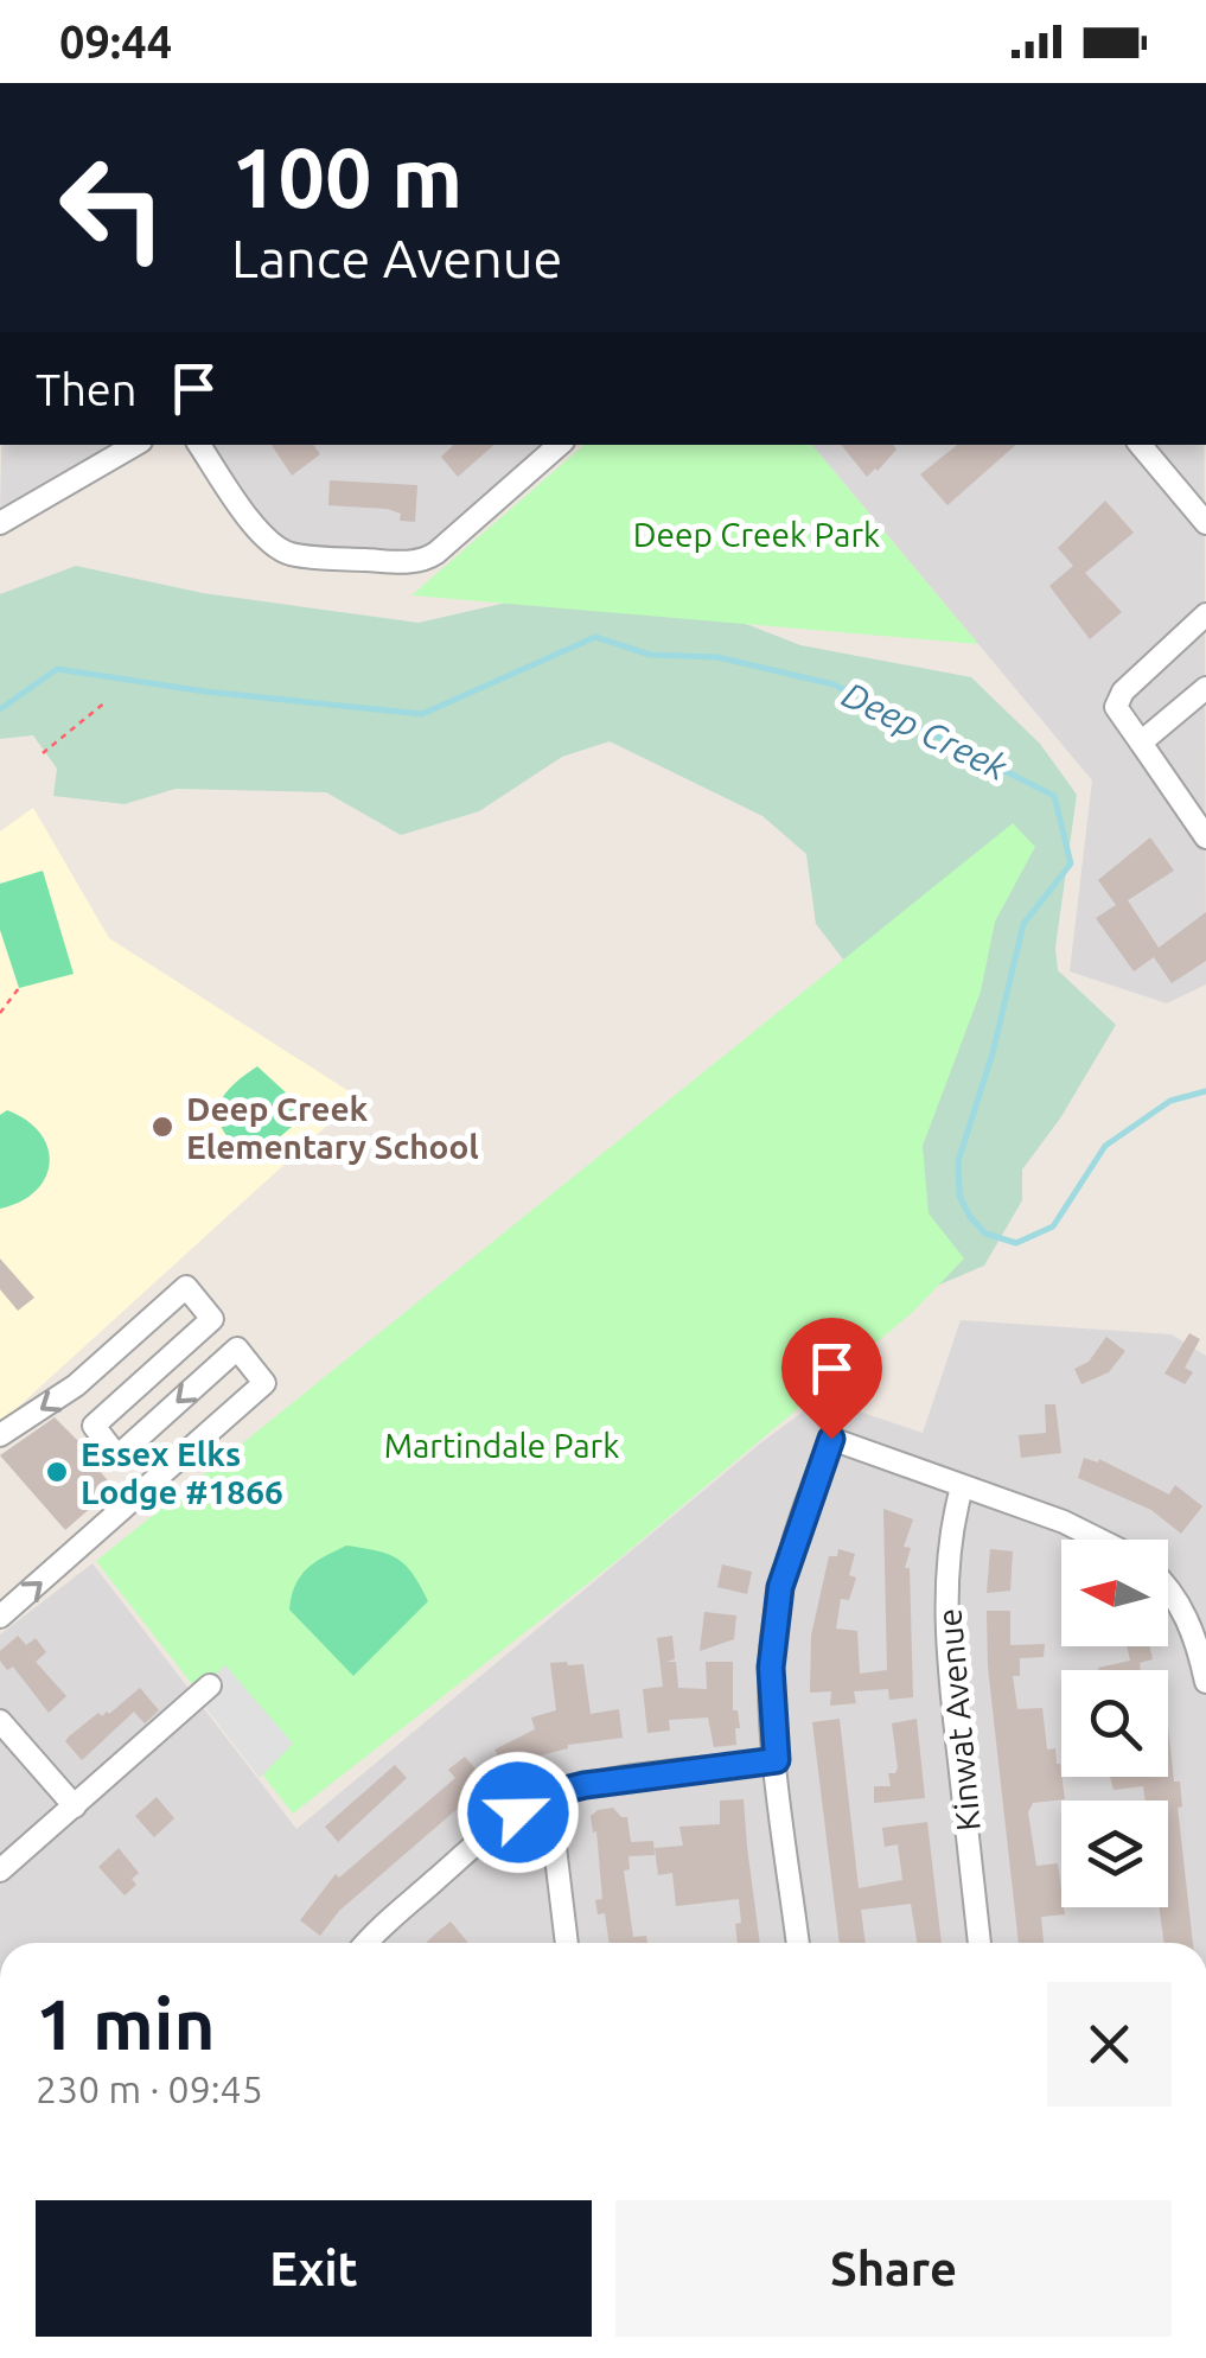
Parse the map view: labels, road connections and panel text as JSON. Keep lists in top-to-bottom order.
{
  "streets": {
    "street": ["Kinwat Avenue"]
  },
  "water": ["Deep Creek"],
  "parks": ["Deep Creek Park", "Martindale Park"],
  "places": ["Deep Creek Elementary School", "Essex Elks Lodge #1866"],
  "north": "left",
  "page": {
    "status": "09:44",
    "turn": ["100 m", "Lance Avenue"],
    "then": "Then",
    "heading": ["1 min", "230 m · 09:45"],
    "buttons": ["Exit", "Share"]
  }
}
